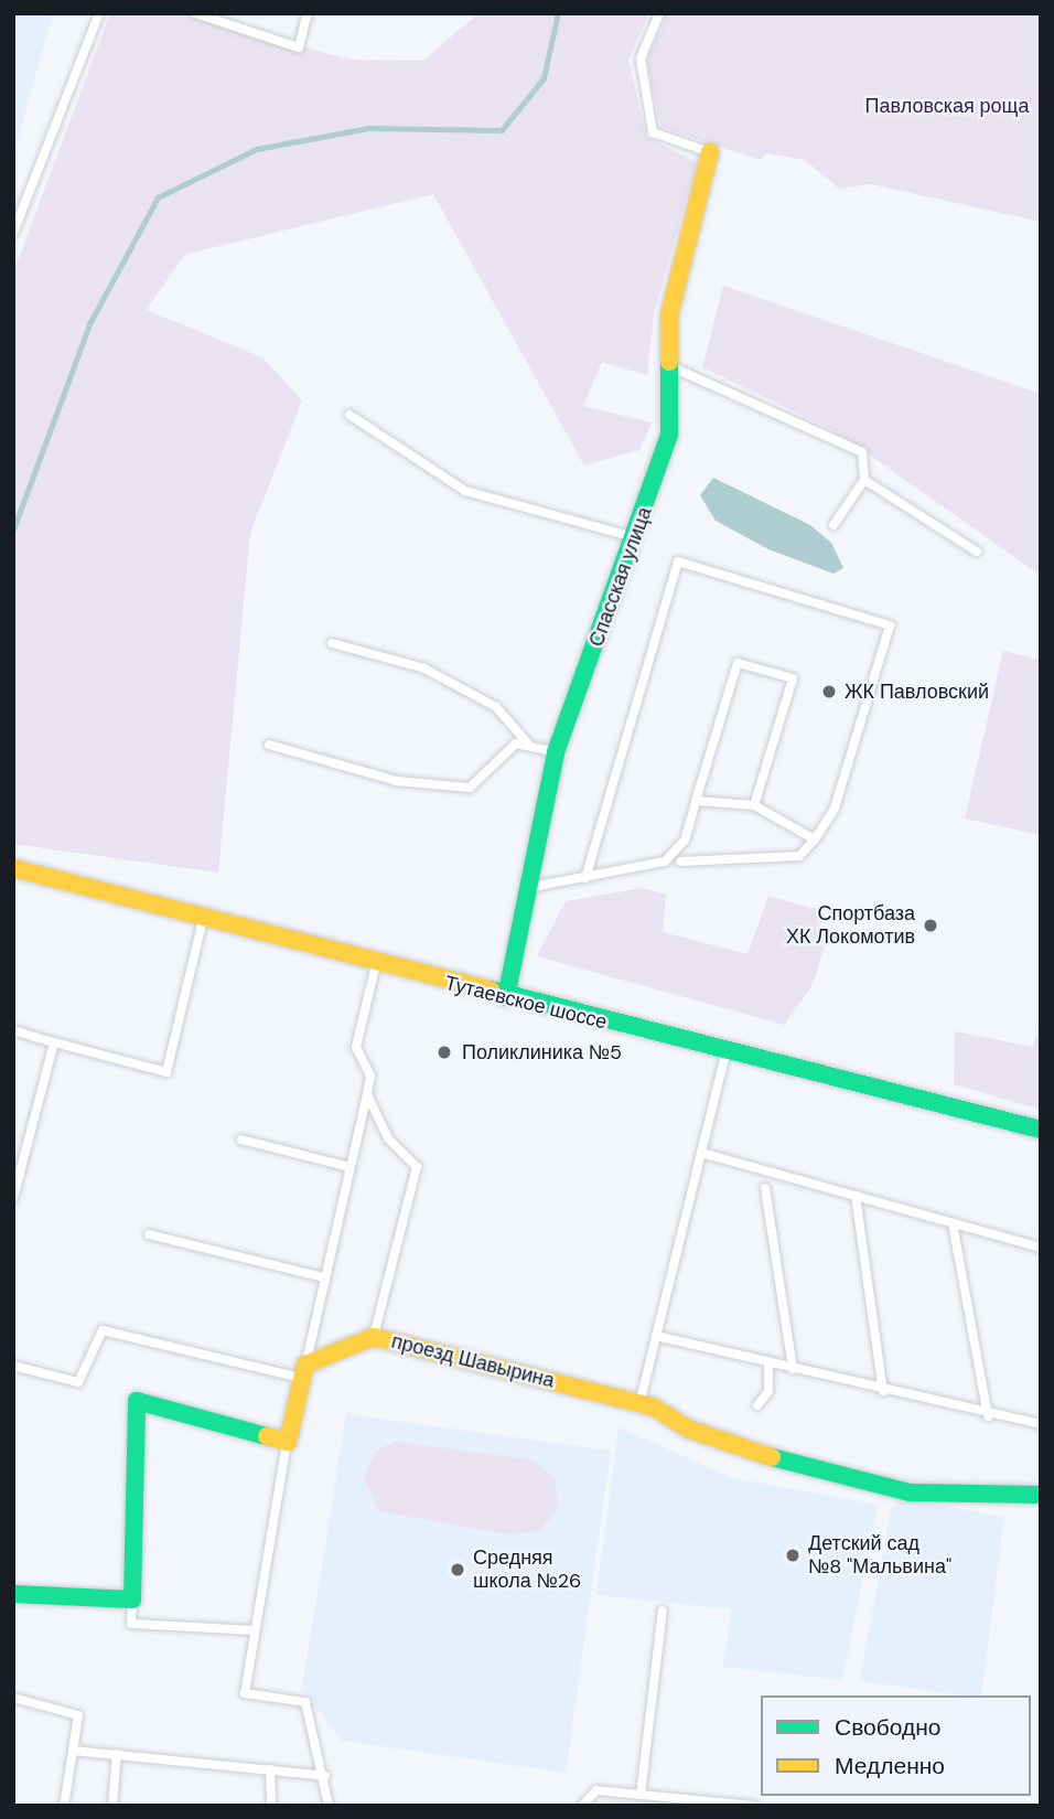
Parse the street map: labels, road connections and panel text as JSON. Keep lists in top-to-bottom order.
{
  "streets": {
    "street": ["Спасская улица", "Тутаевское шоссе", "проезд Шавырина"]
  },
  "crossings": [
    ["Спасская улица", "Тутаевское шоссе"]
  ],
  "parks": ["Павловская роща"],
  "places": [
    "ЖК Павловский",
    "Спортбаза ХК Локомотив",
    "Поликлиника №5",
    "Детский сад №8 \"Мальвина\"",
    "Средняя школа №26"
  ],
  "legend": ["Свободно", "Медленно"]
}
